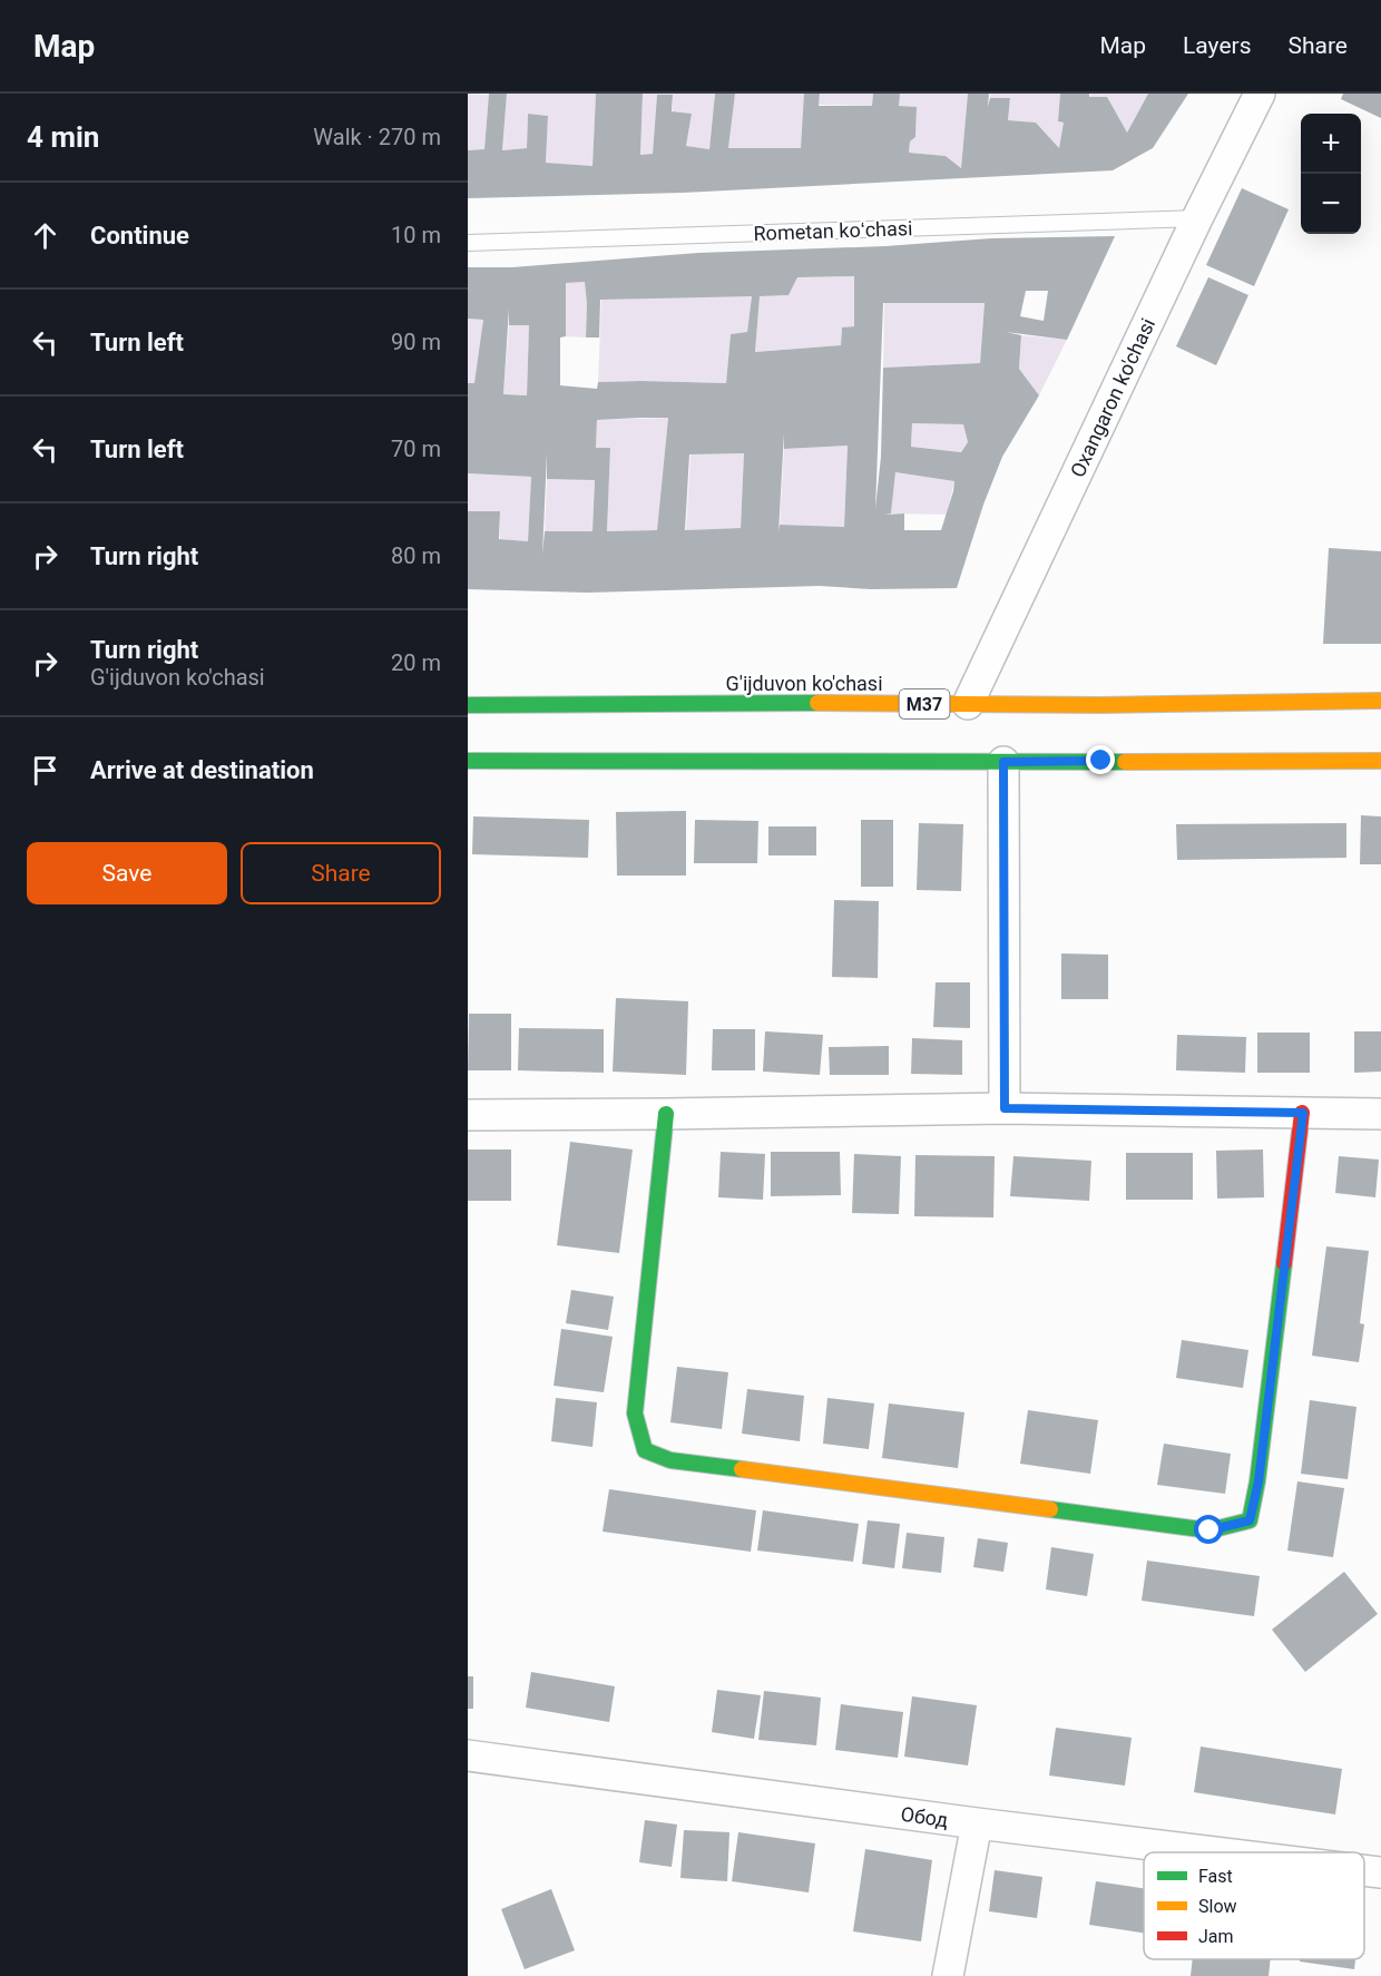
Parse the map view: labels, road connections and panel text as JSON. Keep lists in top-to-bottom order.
{
  "streets": {
    "main road": ["G'ijduvon ko'chasi", "M37"],
    "street": ["Oxangaron ko'chasi", "Обод"],
    "lane": ["Rometan koʻchasi"]
  },
  "crossings": [
    ["Rometan koʻchasi", "Oxangaron ko'chasi"],
    ["Oxangaron ko'chasi", "G'ijduvon ko'chasi"]
  ],
  "legend": ["Fast", "Slow", "Jam"],
  "page": {
    "header": "Map",
    "nav": ["Map", "Layers", "Share"],
    "heading": ["4 min", "Walk · 270 m"],
    "map_buttons": ["+", "−"],
    "list": [
      ["Continue", "10 m"],
      ["Turn left", "90 m"],
      ["Turn left", "70 m"],
      ["Turn right", "80 m"],
      ["Turn right", "G'ijduvon ko'chasi", "20 m"],
      "Arrive at destination"
    ],
    "buttons": ["Save", "Share"]
  }
}
